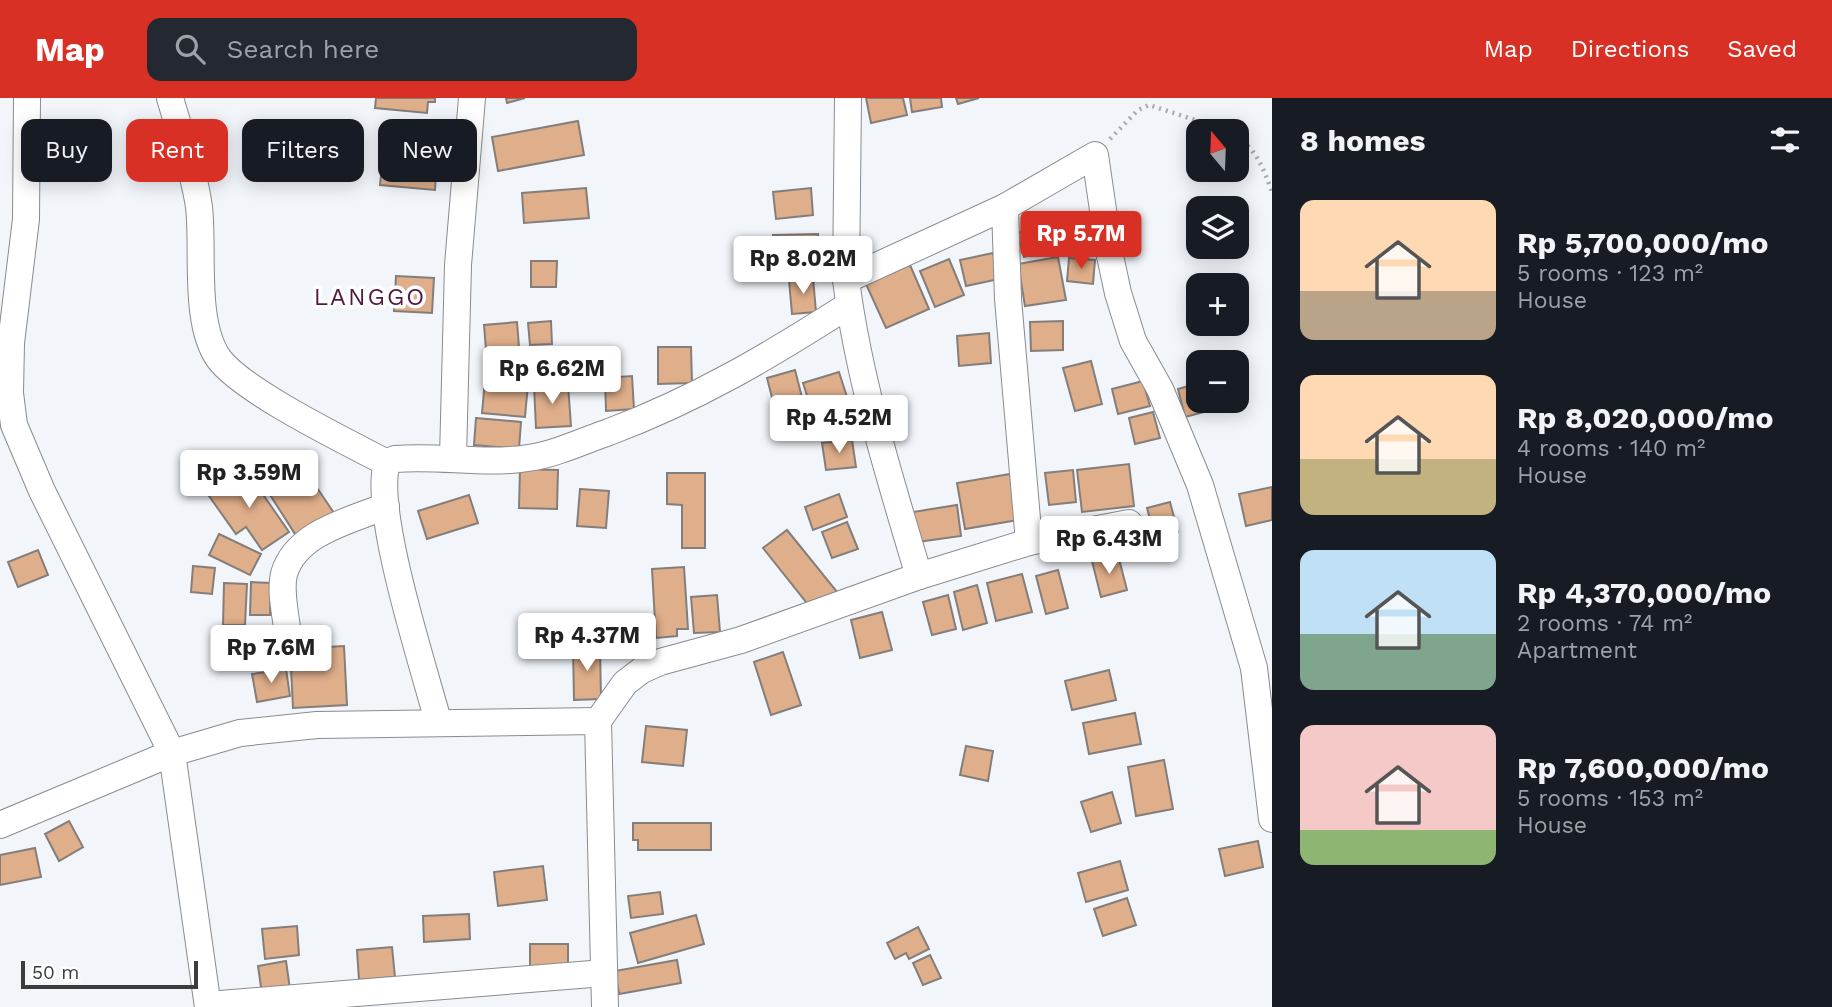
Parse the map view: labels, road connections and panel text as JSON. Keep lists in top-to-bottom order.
{
  "districts": ["LANGGO"],
  "scale_bar": "50 m",
  "north": "top",
  "page": {
    "header": "Map",
    "search": "Search here",
    "nav": ["Map", "Directions", "Saved"],
    "heading": "8 homes",
    "map_buttons": ["+", "−"],
    "chip": [
      "Buy",
      "Rent",
      "Filters",
      "New"
    ],
    "list": [
      {
        "name": "Rp 5,700,000/mo",
        "note": "5 rooms · 123 m² · House"
      },
      {
        "name": "Rp 8,020,000/mo",
        "note": "4 rooms · 140 m² · House"
      },
      {
        "name": "Rp 4,370,000/mo",
        "note": "2 rooms · 74 m² · Apartment"
      },
      {
        "name": "Rp 7,600,000/mo",
        "note": "5 rooms · 153 m² · House"
      }
    ],
    "price": [
      "Rp 5.7M",
      "Rp 8.02M",
      "Rp 6.62M",
      "Rp 4.52M",
      "Rp 3.59M",
      "Rp 6.43M",
      "Rp 4.37M",
      "Rp 7.6M"
    ],
    "scale": "50 m"
  }
}
